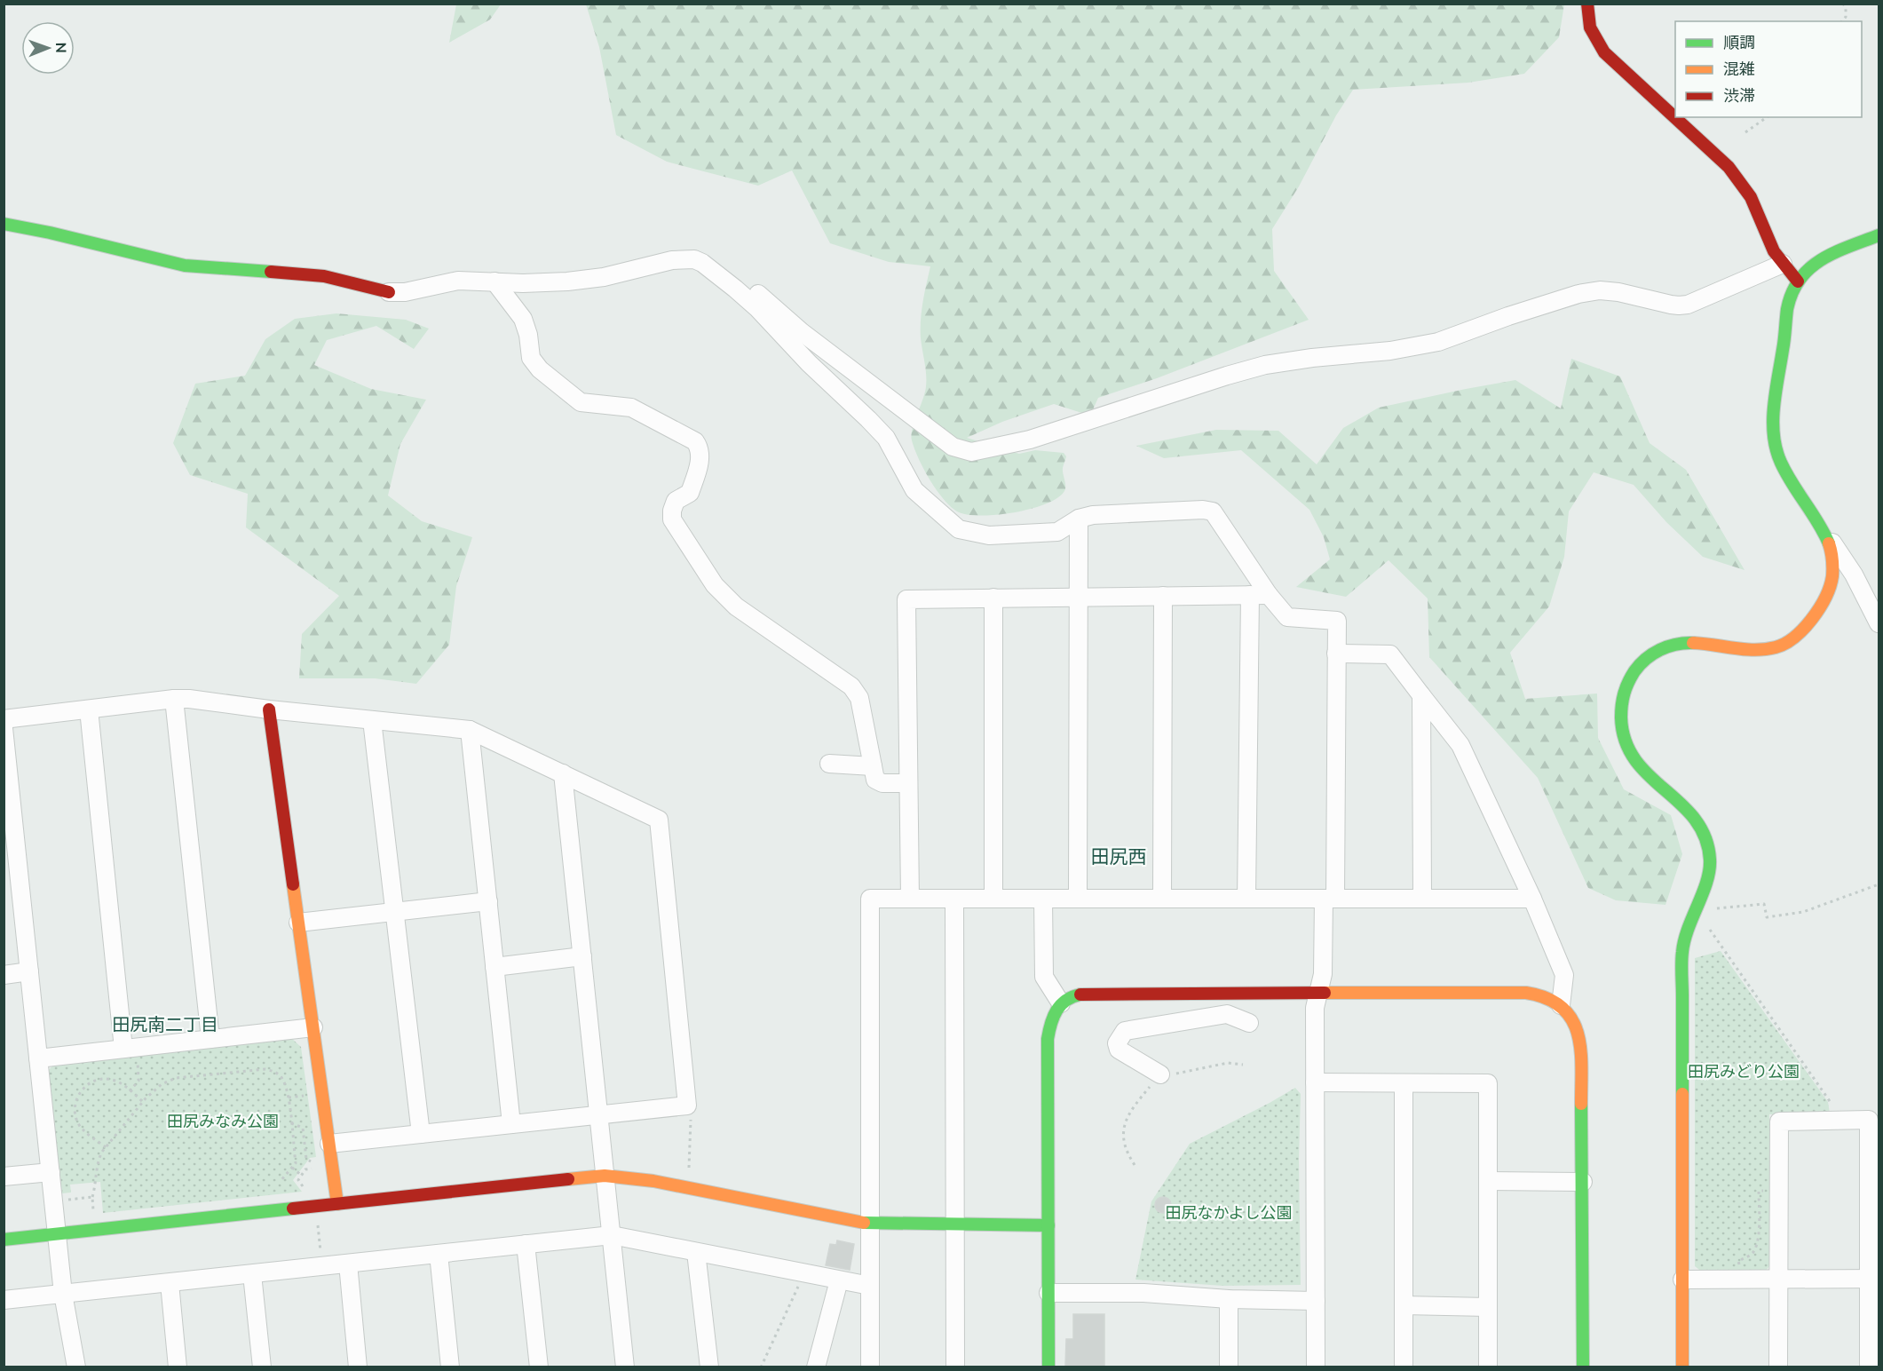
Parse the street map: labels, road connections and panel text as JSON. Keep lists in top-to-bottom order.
{
  "districts": ["田尻西", "田尻南二丁目"],
  "parks": ["田尻みどり公園", "田尻みなみ公園", "田尻なかよし公園"],
  "legend": ["順調", "混雑", "渋滞"],
  "north": "right"
}
